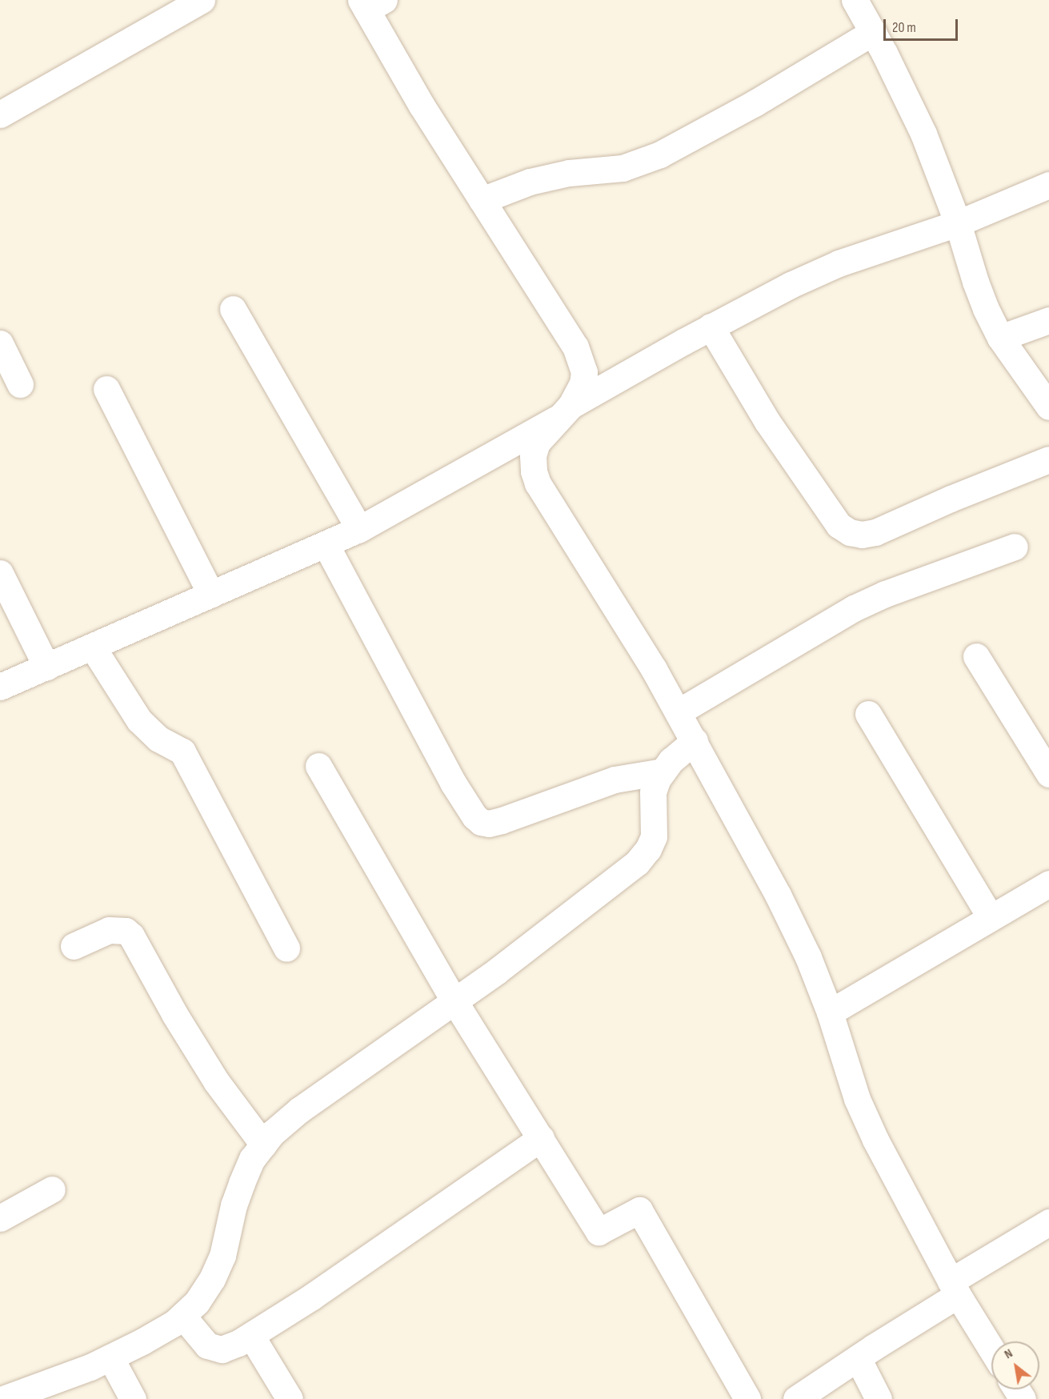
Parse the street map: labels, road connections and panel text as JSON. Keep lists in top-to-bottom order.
{
  "scale_bar": "20 m",
  "north": "top left"
}
